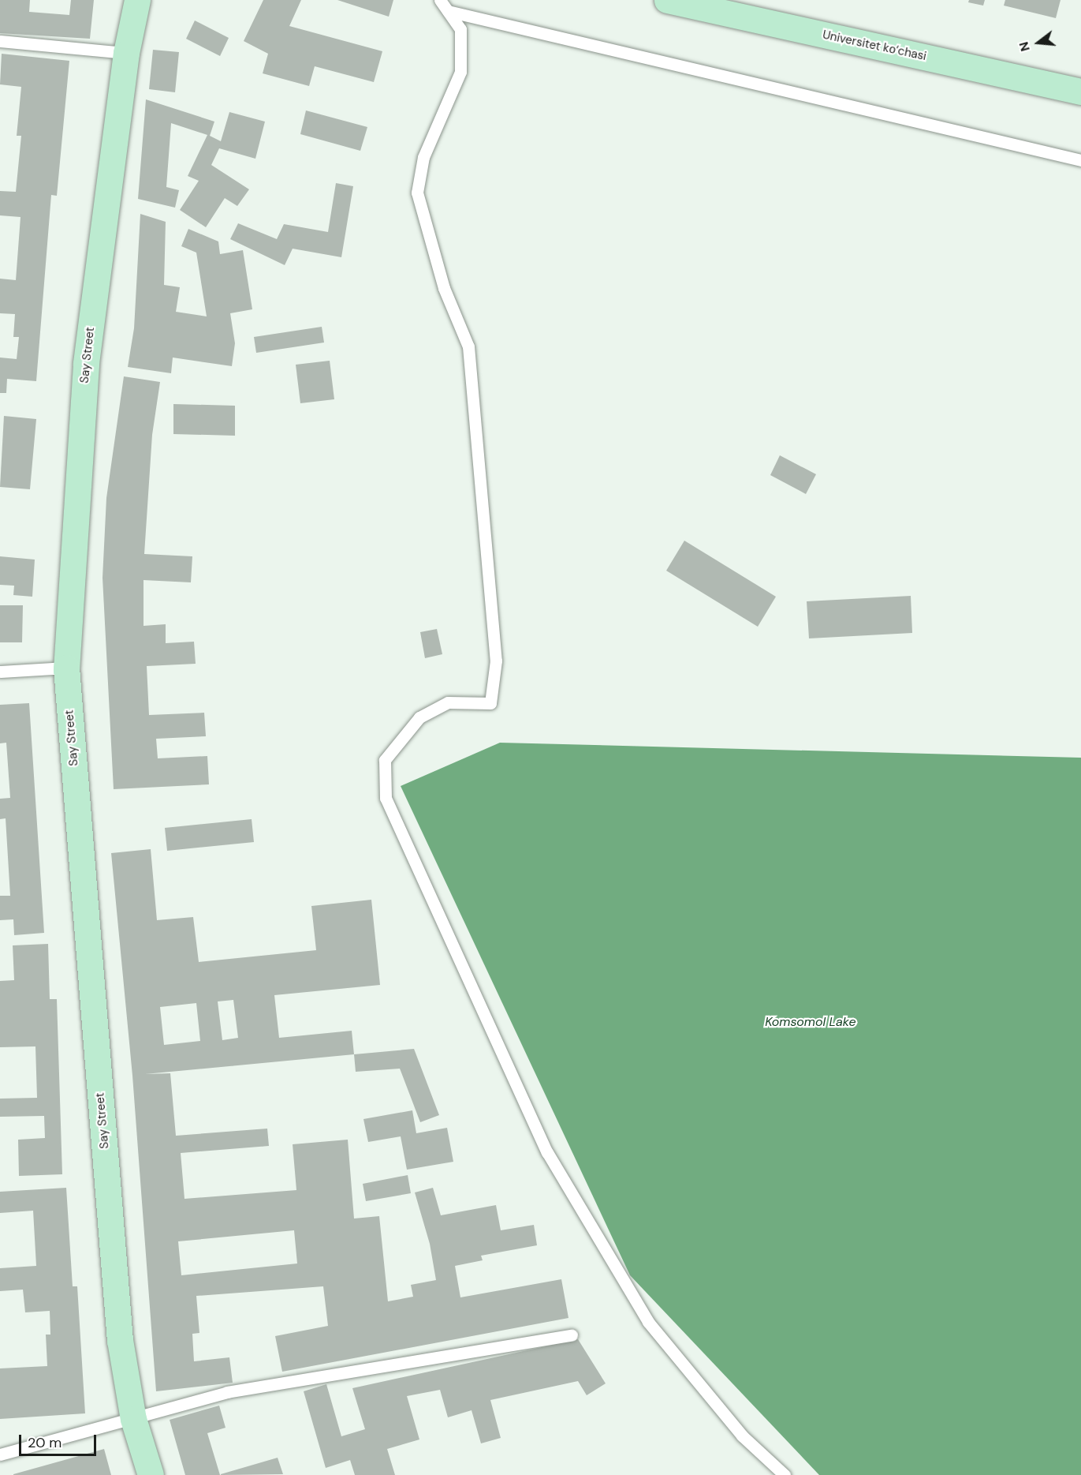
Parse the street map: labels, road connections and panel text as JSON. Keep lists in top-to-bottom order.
{
  "streets": {
    "main road": ["Universitet kо‘chasi", "Say Street"]
  },
  "water": ["Komsomol Lake"],
  "scale_bar": "20 m",
  "north": "left"
}
